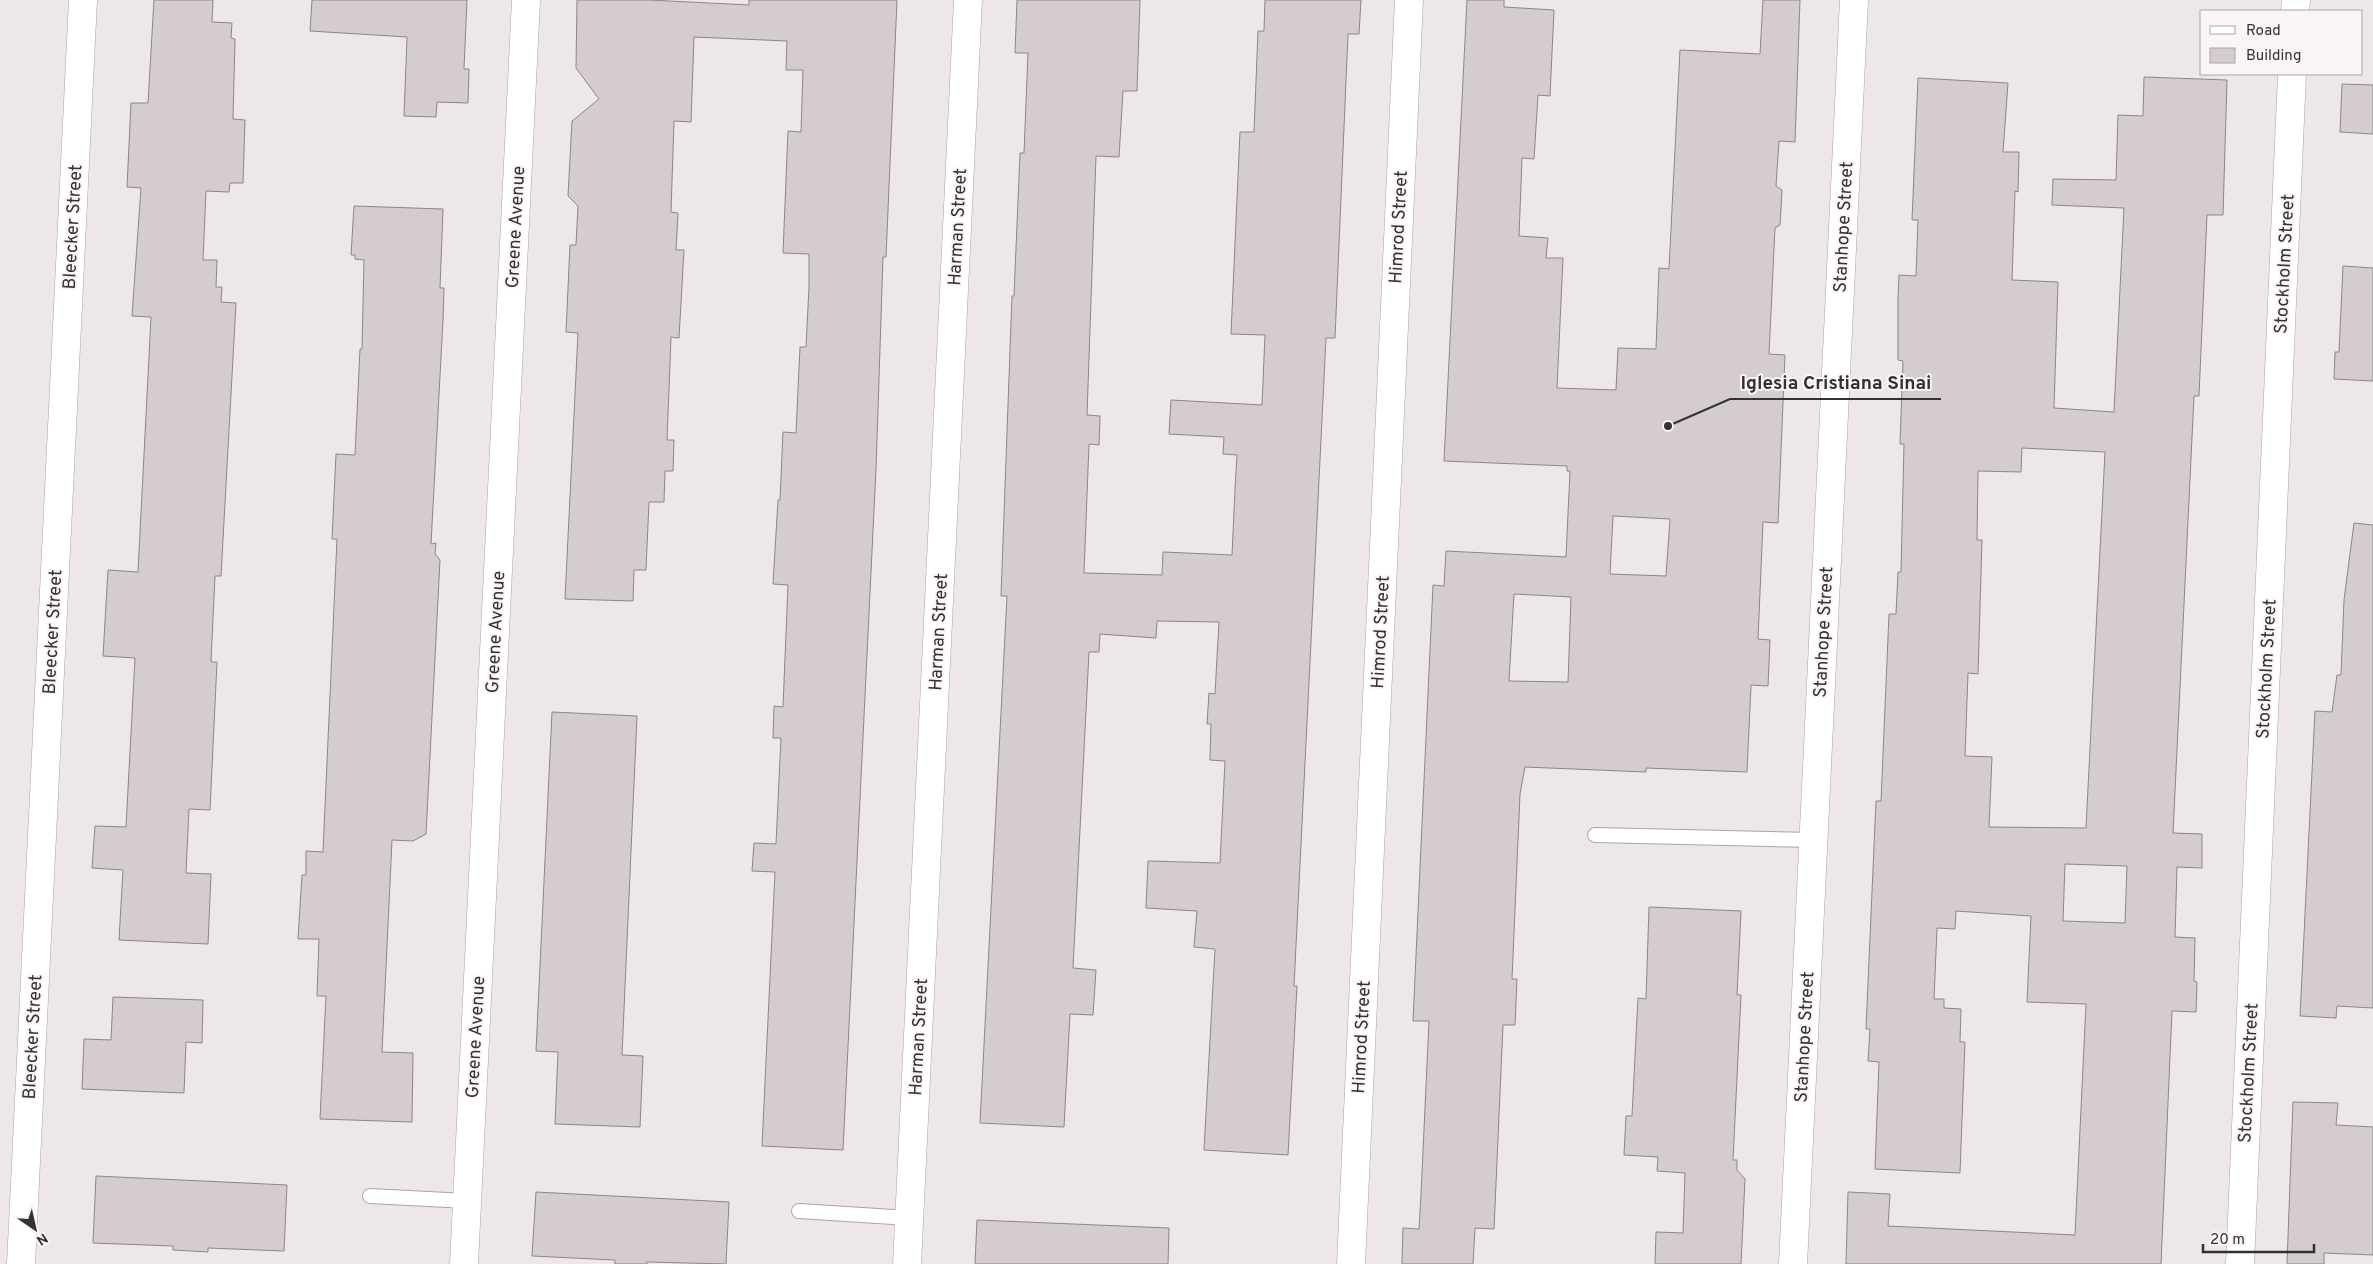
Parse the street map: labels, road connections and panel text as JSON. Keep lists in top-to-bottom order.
{
  "streets": {
    "street": [
      "Bleecker Street",
      "Greene Avenue",
      "Harman Street",
      "Himrod Street",
      "Stanhope Street",
      "Stockholm Street"
    ]
  },
  "places": ["Iglesia Cristiana Sinai"],
  "legend": ["Road", "Building"],
  "scale_bar": "20 m",
  "north": "bottom right"
}
